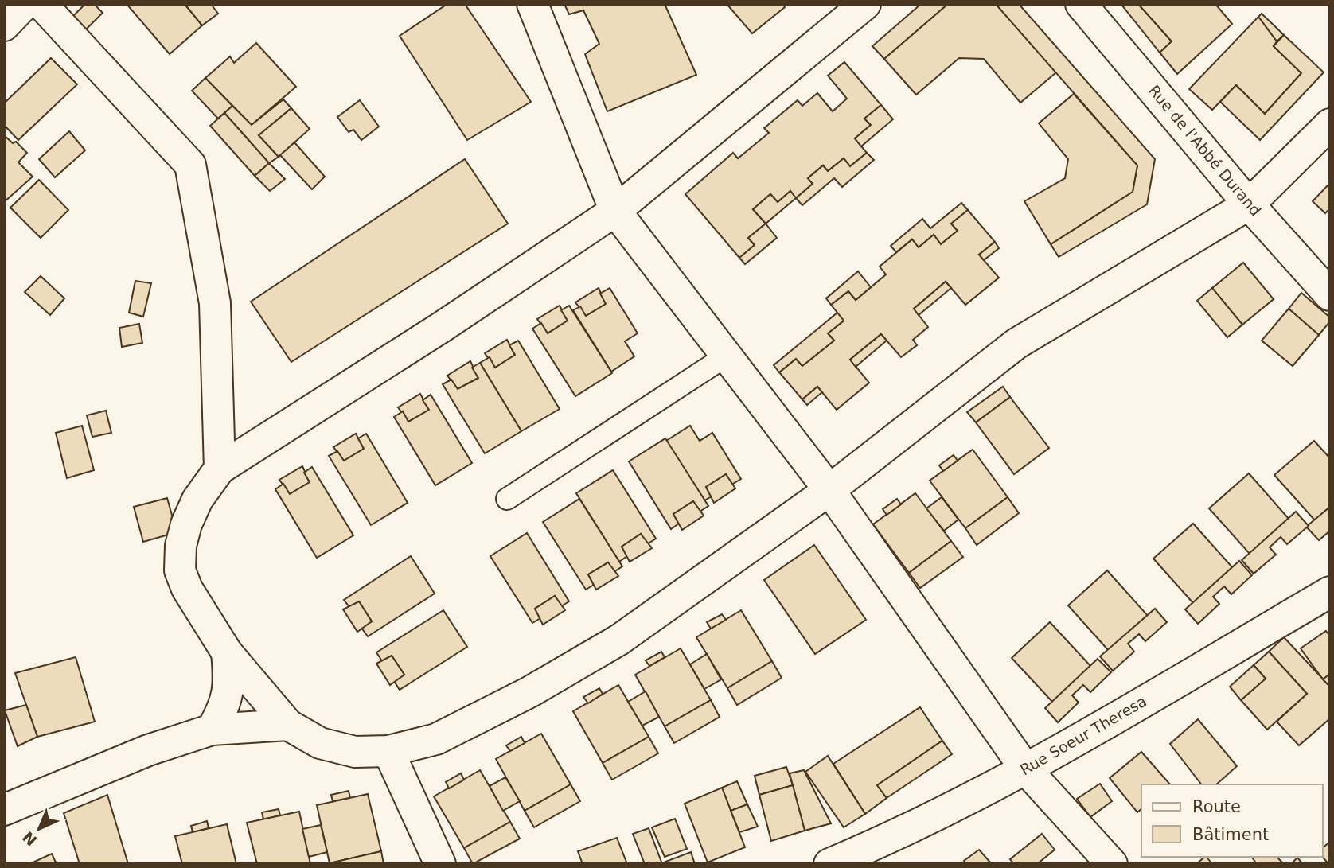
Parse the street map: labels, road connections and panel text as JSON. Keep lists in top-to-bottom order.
{
  "streets": {
    "street": ["Rue de l'Abbé Durand", "Rue Soeur Theresa"]
  },
  "legend": ["Route", "Bâtiment"],
  "north": "bottom left"
}
